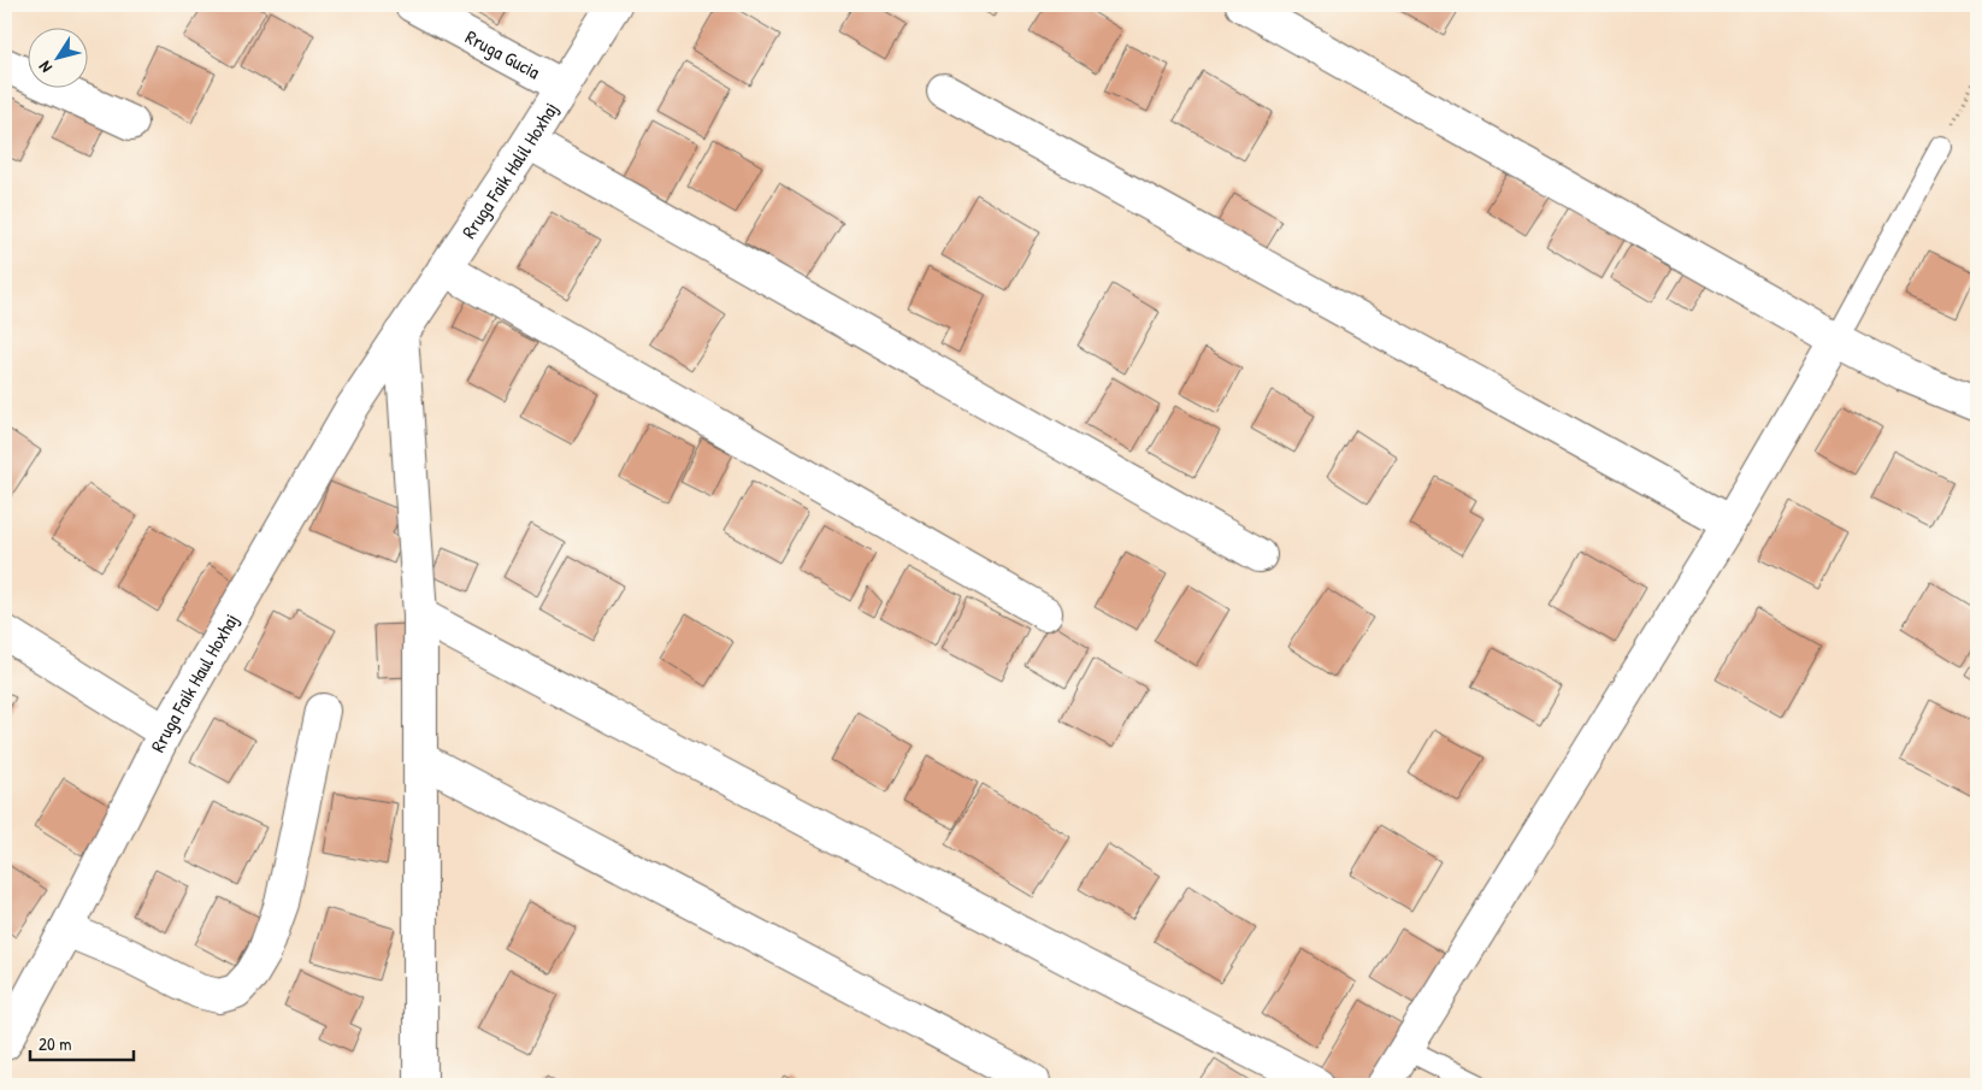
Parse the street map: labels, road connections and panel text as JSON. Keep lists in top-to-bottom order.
{
  "streets": {
    "street": ["Rruga Gucia", "Rruga Faik Halil Hoxhaj", "Rruga Faik Haul Hoxhaj"]
  },
  "crossings": [
    ["Rruga Gucia", "Rruga Faik Halil Hoxhaj"],
    ["Rruga Faik Halil Hoxhaj", "Rruga Faik Haul Hoxhaj"]
  ],
  "scale_bar": "20 m",
  "north": "bottom left"
}
